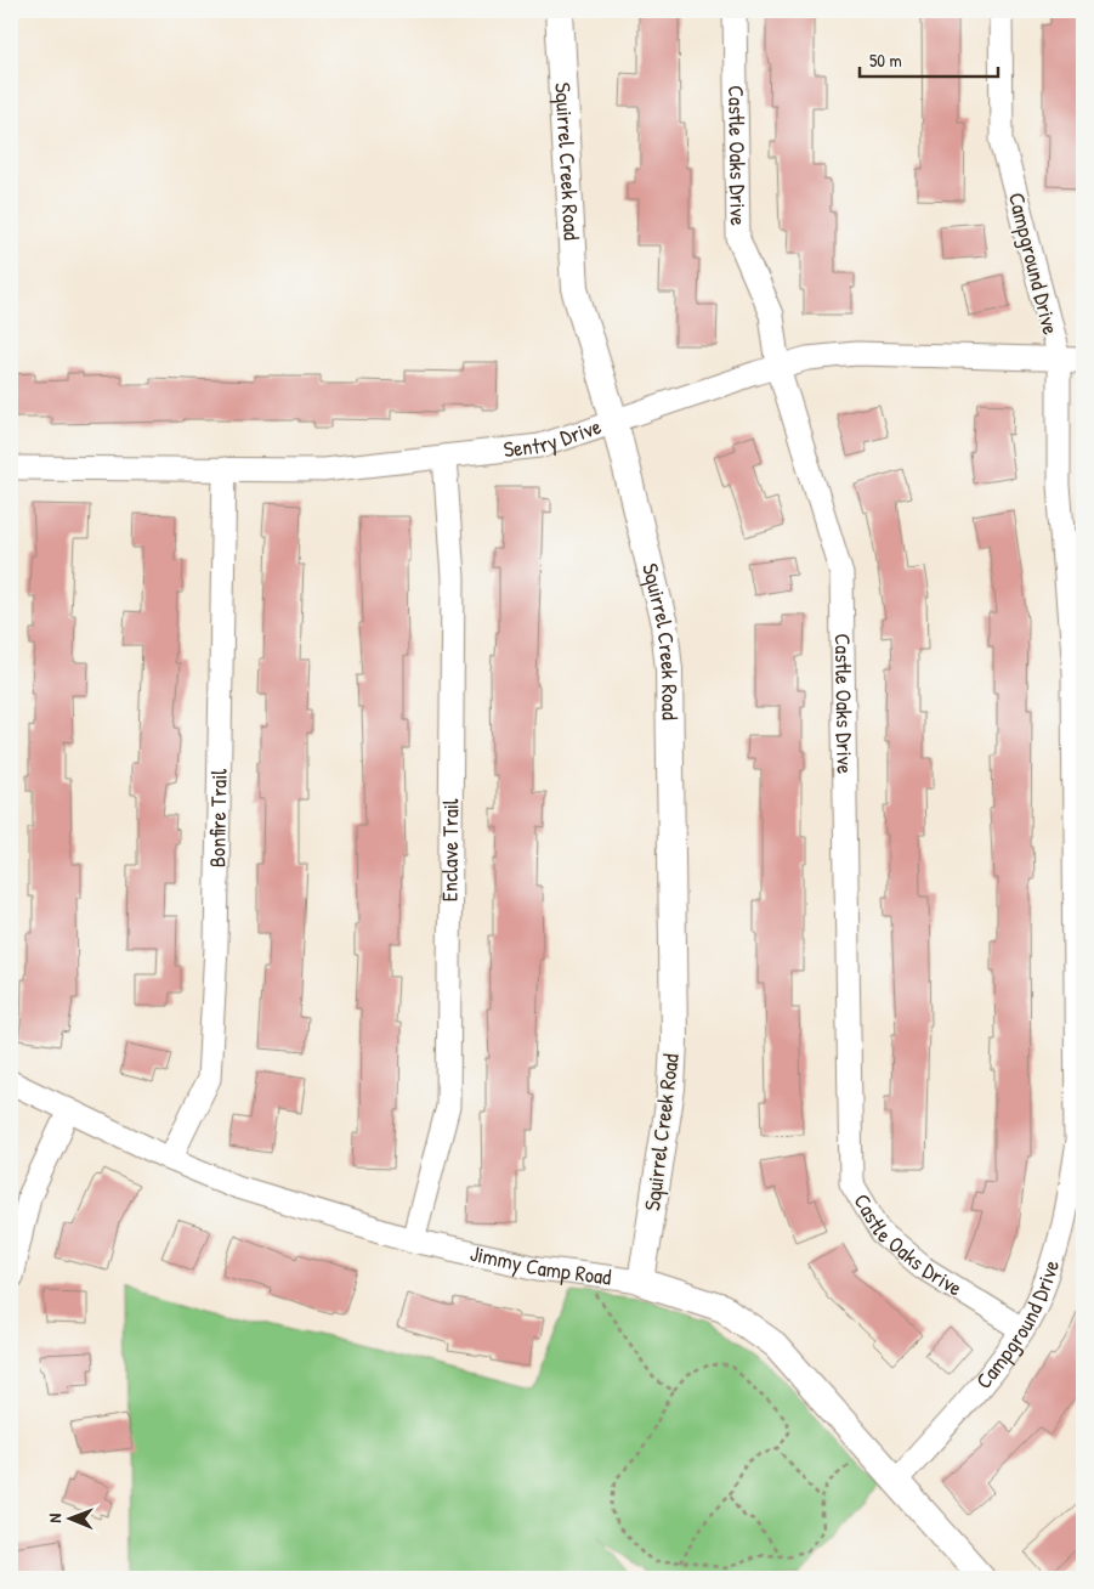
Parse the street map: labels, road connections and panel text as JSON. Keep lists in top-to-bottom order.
{
  "streets": {
    "street": [
      "Castle Oaks Drive",
      "Squirrel Creek Road",
      "Campground Drive",
      "Sentry Drive",
      "Bonfire Trail",
      "Enclave Trail",
      "Jimmy Camp Road"
    ]
  },
  "crossings": [
    ["Castle Oaks Drive", "Campground Drive"],
    ["Castle Oaks Drive", "Sentry Drive"],
    ["Squirrel Creek Road", "Sentry Drive"],
    ["Squirrel Creek Road", "Jimmy Camp Road"],
    ["Campground Drive", "Sentry Drive"],
    ["Campground Drive", "Jimmy Camp Road"],
    ["Sentry Drive", "Bonfire Trail"],
    ["Sentry Drive", "Enclave Trail"],
    ["Bonfire Trail", "Jimmy Camp Road"],
    ["Enclave Trail", "Jimmy Camp Road"]
  ],
  "scale_bar": "50 m",
  "north": "left"
}
